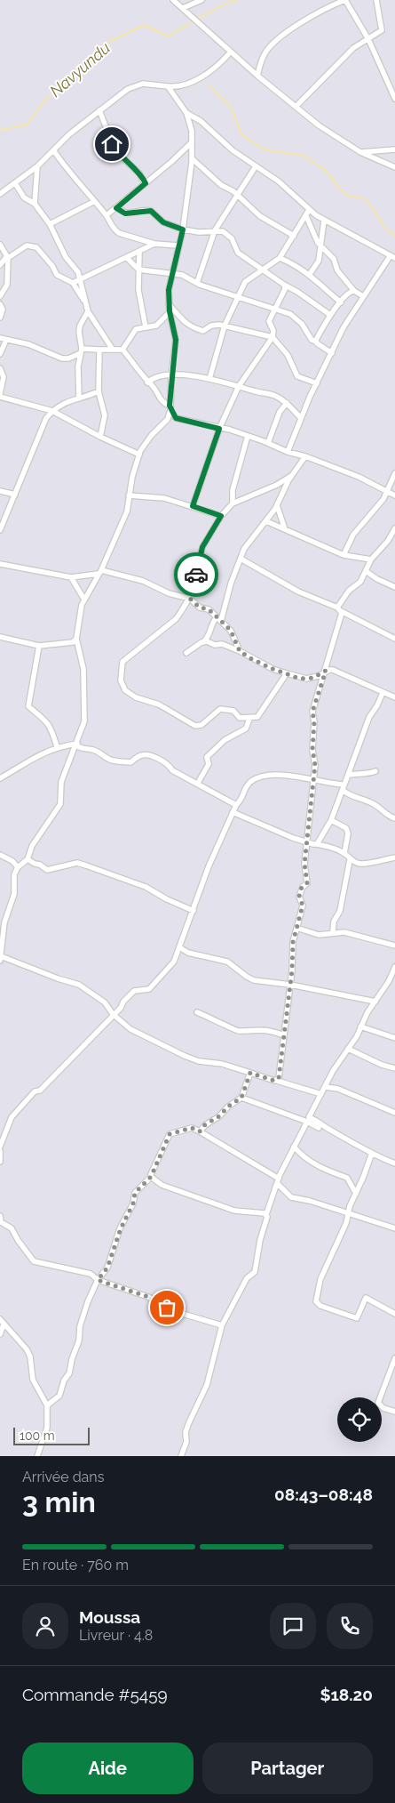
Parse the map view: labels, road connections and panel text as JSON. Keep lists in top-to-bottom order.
{
  "water": ["Navyundu"],
  "scale_bar": "100 m",
  "page": {
    "scale": "100 m",
    "heading": ["3 min", "Arrivée dans", "08:43–08:48"],
    "panel": [
      "Moussa",
      "Livreur · 4.8",
      "Commande #5459",
      "$18.20"
    ],
    "bar": "En route · 760 m",
    "buttons": ["Aide", "Partager"]
  }
}
